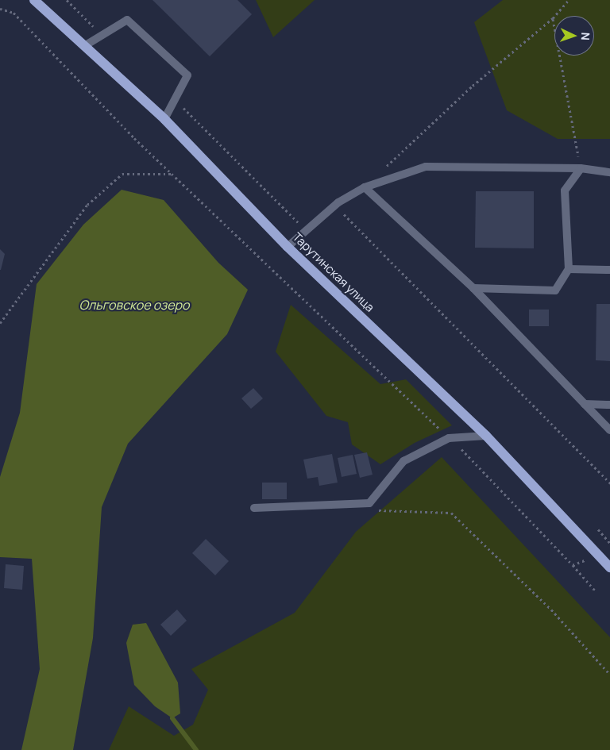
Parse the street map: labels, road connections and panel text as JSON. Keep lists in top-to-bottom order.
{
  "streets": {
    "main road": ["Тарутинская улица"]
  },
  "water": ["Ольговское озеро"],
  "north": "right"
}
